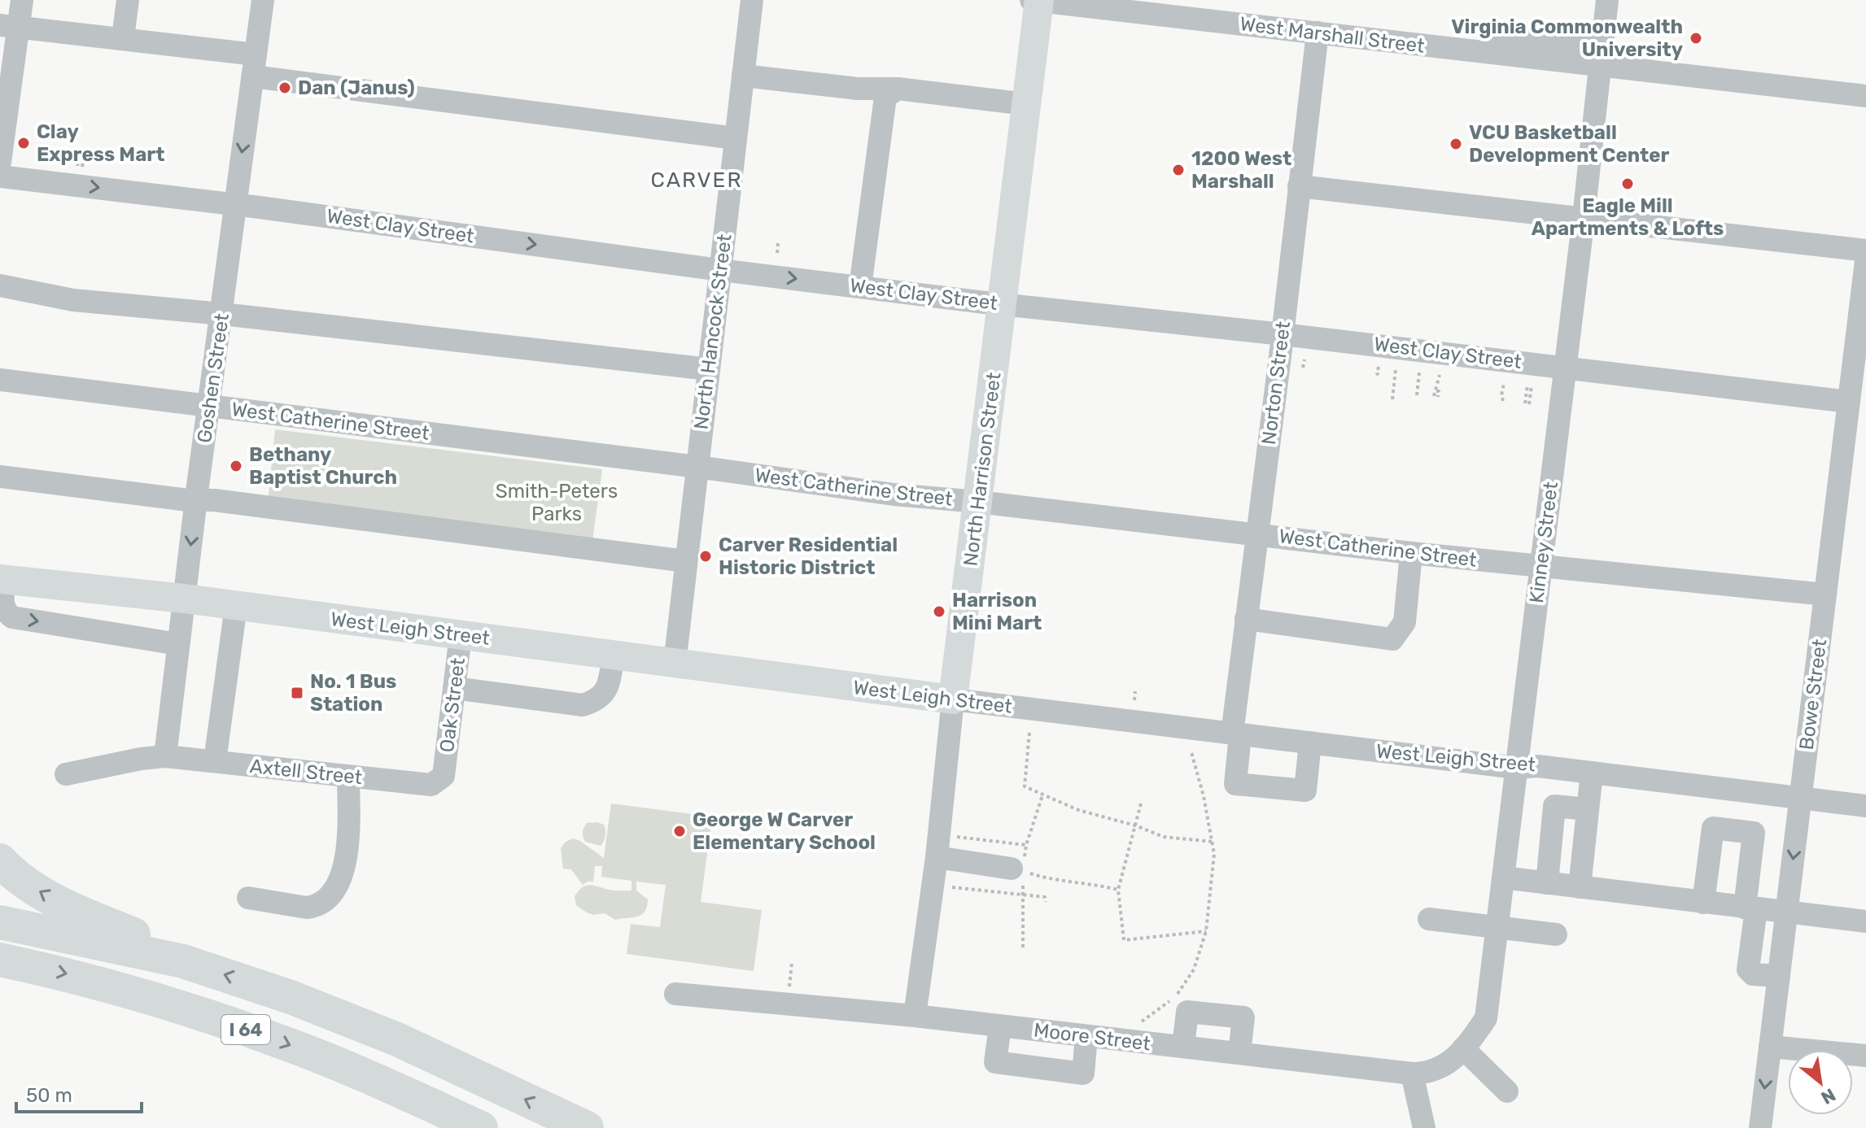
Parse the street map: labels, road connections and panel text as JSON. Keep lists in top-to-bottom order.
{
  "streets": {
    "highway": ["I 64"],
    "main road": ["North Harrison Street", "West Leigh Street"],
    "street": [
      "West Marshall Street",
      "West Clay Street",
      "North Hancock Street",
      "Goshen Street",
      "Norton Street",
      "West Catherine Street",
      "Kinney Street",
      "Bowe Street",
      "Oak Street",
      "Axtell Street",
      "Moore Street"
    ]
  },
  "crossings": [
    ["West Marshall Street", "Norton Street"],
    ["West Marshall Street", "North Harrison Street"],
    ["West Marshall Street", "Kinney Street"],
    ["West Clay Street", "North Hancock Street"],
    ["West Clay Street", "Goshen Street"],
    ["West Clay Street", "Norton Street"],
    ["West Clay Street", "North Harrison Street"],
    ["West Clay Street", "Kinney Street"],
    ["West Clay Street", "Bowe Street"],
    ["North Hancock Street", "West Catherine Street"],
    ["North Hancock Street", "West Leigh Street"],
    ["Goshen Street", "West Catherine Street"],
    ["Goshen Street", "West Leigh Street"],
    ["Goshen Street", "Axtell Street"],
    ["Norton Street", "West Catherine Street"],
    ["Norton Street", "West Leigh Street"],
    ["West Catherine Street", "North Harrison Street"],
    ["West Catherine Street", "Kinney Street"],
    ["West Catherine Street", "Bowe Street"],
    ["North Harrison Street", "West Leigh Street"],
    ["North Harrison Street", "Moore Street"],
    ["Kinney Street", "West Leigh Street"],
    ["Kinney Street", "Moore Street"],
    ["West Leigh Street", "Bowe Street"],
    ["West Leigh Street", "Oak Street"],
    ["Oak Street", "Axtell Street"]
  ],
  "districts": ["CARVER"],
  "parks": ["Smith-Peters Parks"],
  "places": {
    "other": [
      "Virginia Commonwealth University",
      "Dan (Janus)",
      "Clay Express Mart",
      "VCU Basketball Development Center",
      "1200 West Marshall",
      "Eagle Mill Apartments & Lofts",
      "Bethany Baptist Church",
      "Carver Residential Historic District",
      "Harrison Mini Mart",
      "George W Carver Elementary School"
    ],
    "transit": ["No. 1 Bus Station"]
  },
  "scale_bar": "50 m",
  "north": "bottom right"
}
